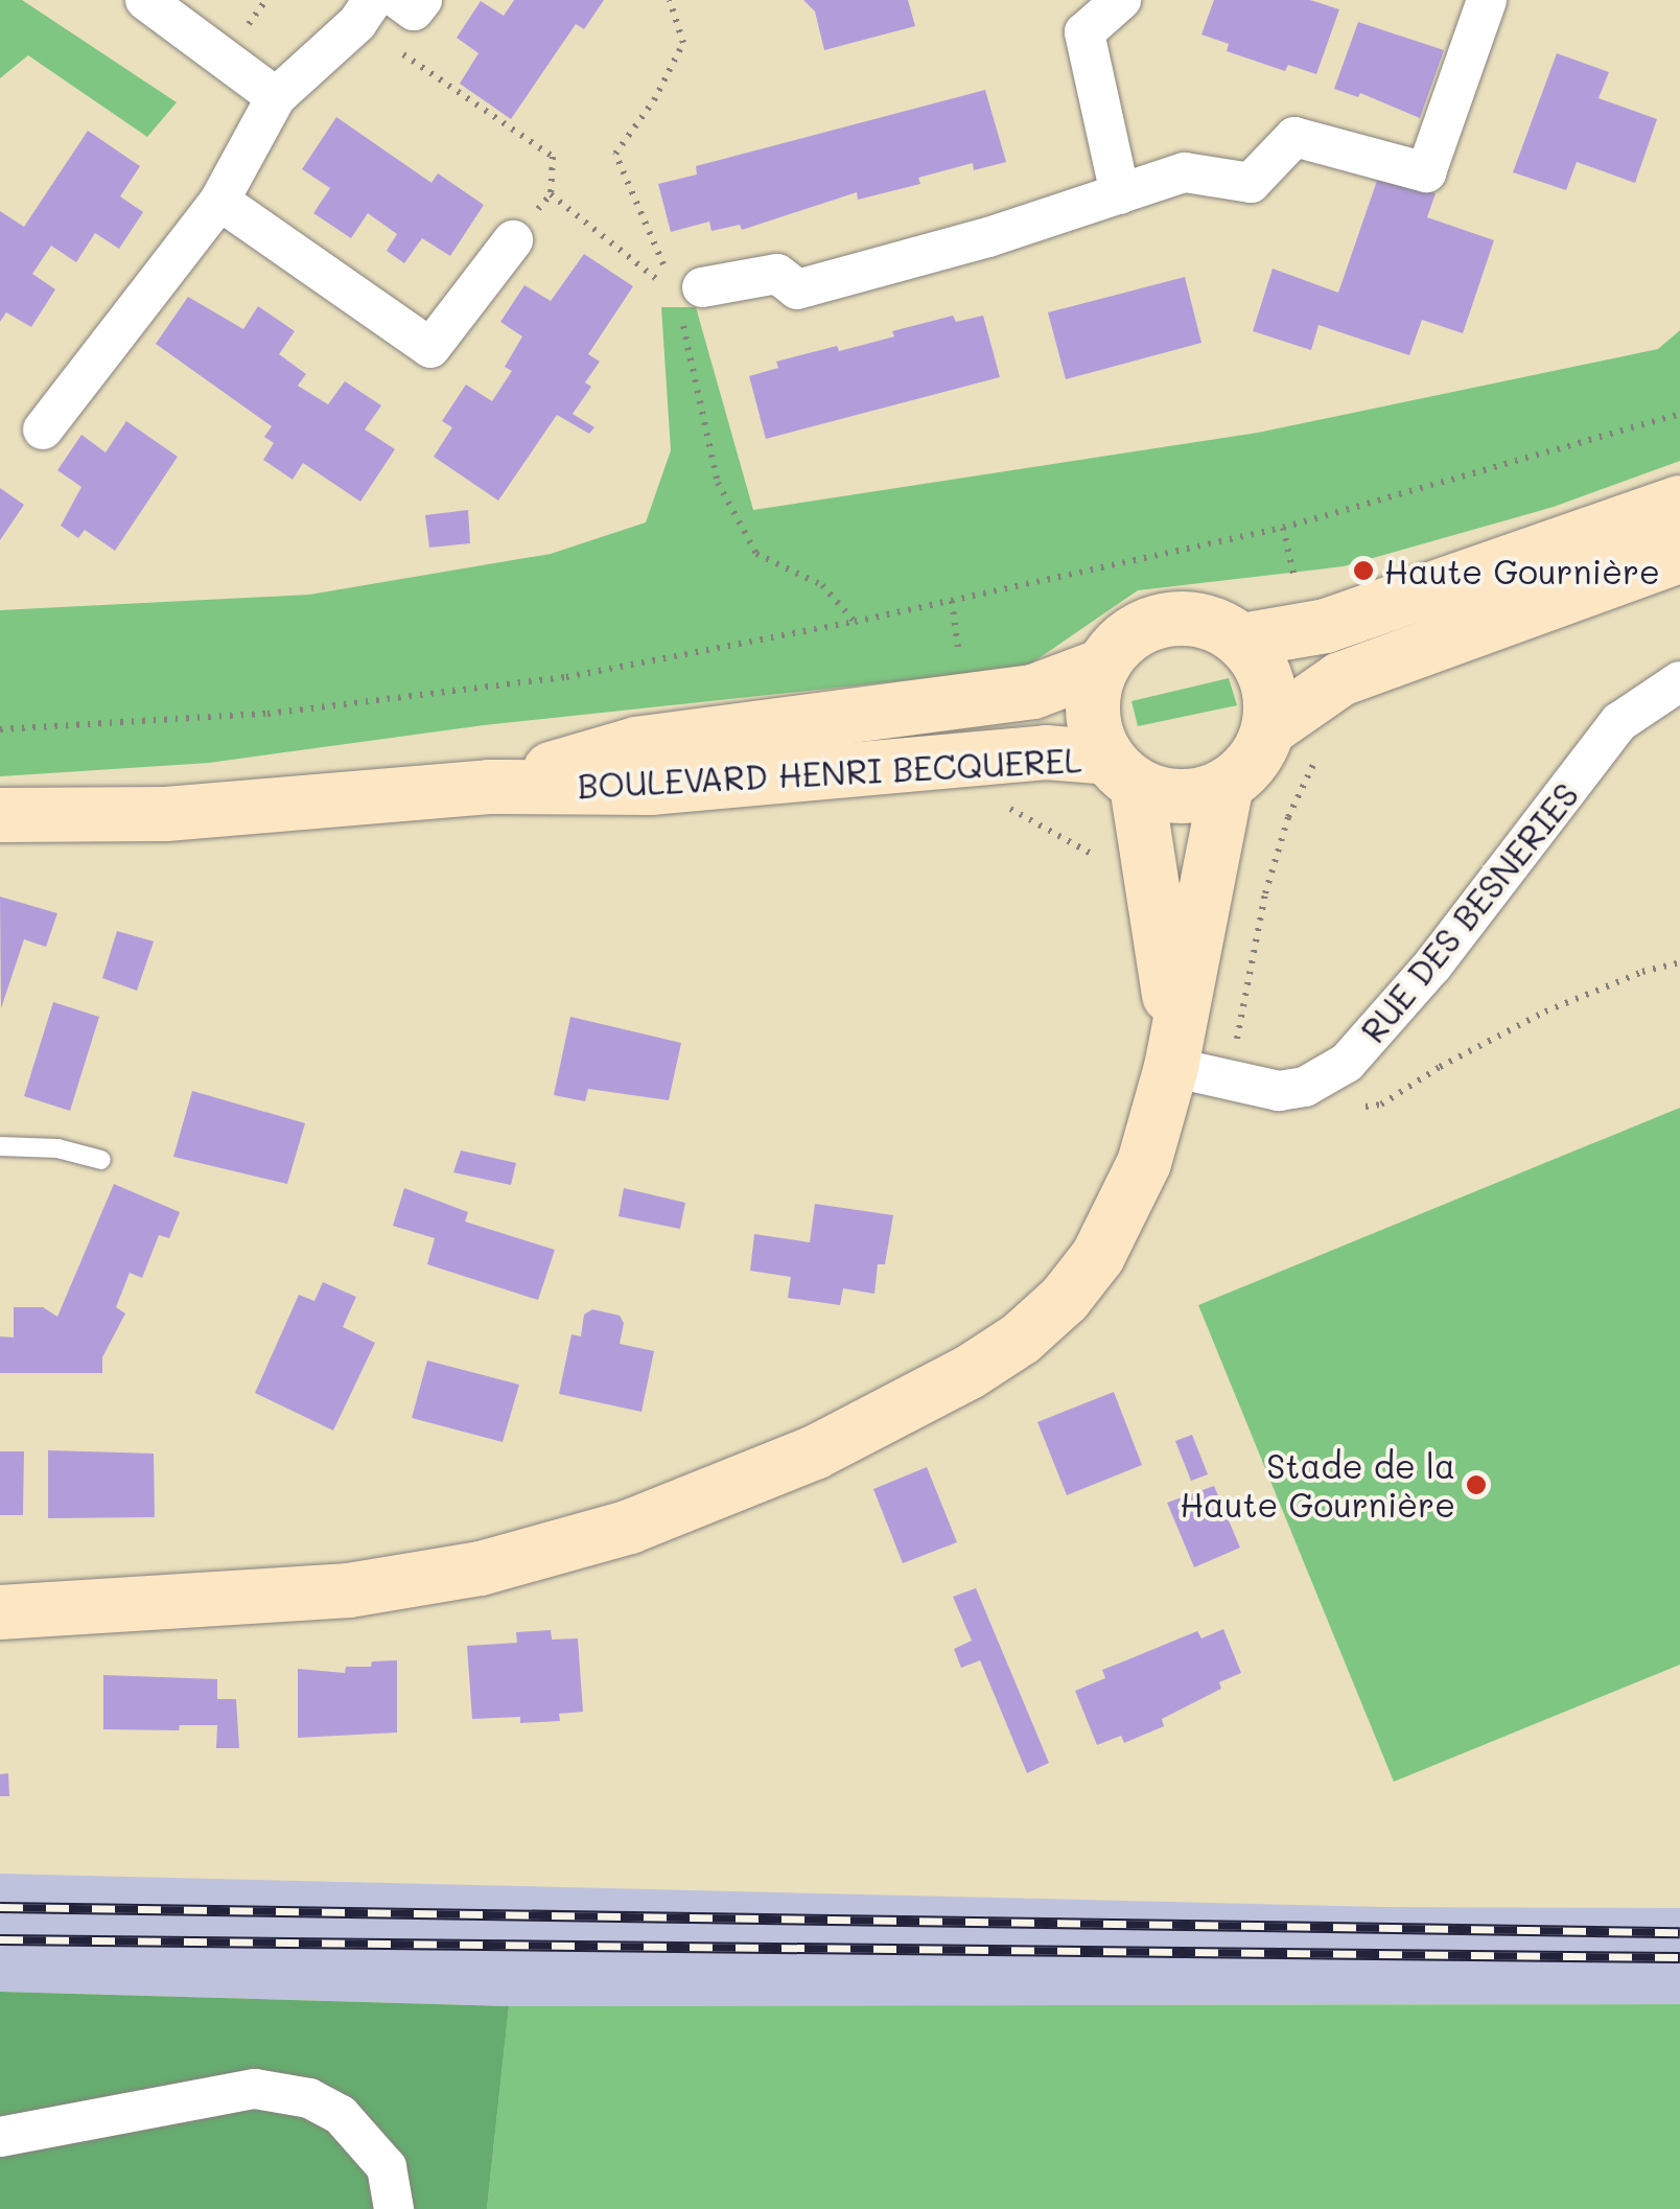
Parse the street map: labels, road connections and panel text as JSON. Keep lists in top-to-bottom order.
{
  "streets": {
    "main road": ["BOULEVARD HENRI BECQUEREL"],
    "street": ["RUE DES BESNERIES"]
  },
  "places": ["Haute Gournière", "Stade de la Haute Gournière"]
}
